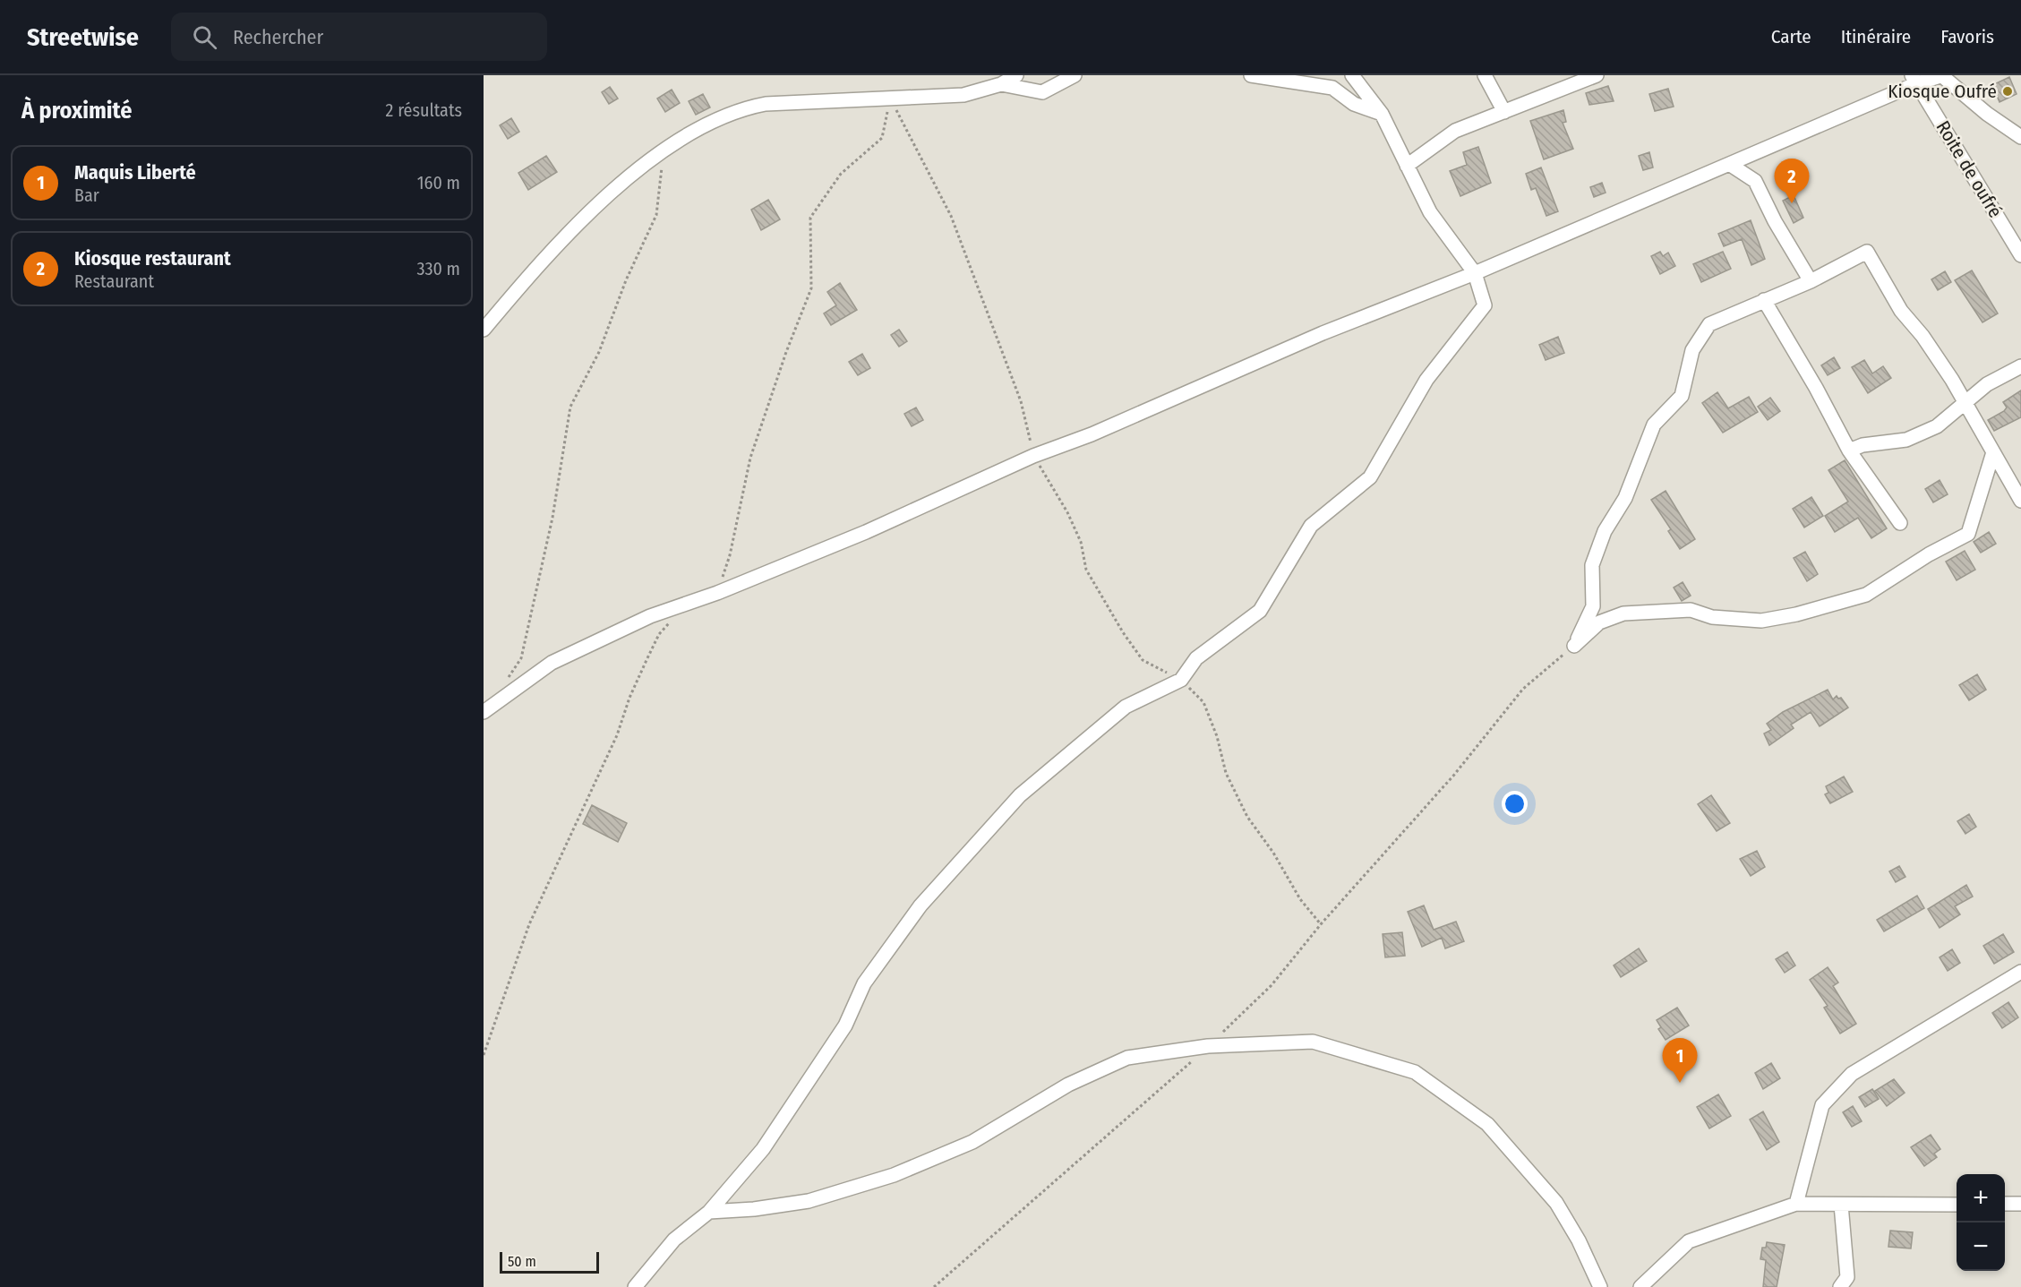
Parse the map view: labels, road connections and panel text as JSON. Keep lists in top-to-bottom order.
{
  "streets": {
    "street": ["Roite de oufré"]
  },
  "places": ["Kiosque Oufré"],
  "scale_bar": "50 m",
  "page": {
    "header": "Streetwise",
    "search": "Rechercher",
    "nav": ["Carte", "Itinéraire", "Favoris"],
    "heading": ["À proximité", "2 résultats"],
    "list": [
      {
        "mark": "1",
        "name": "Maquis Liberté",
        "note": "Bar",
        "value": "160 m"
      },
      {
        "mark": "2",
        "name": "Kiosque restaurant",
        "note": "Restaurant",
        "value": "330 m"
      }
    ],
    "pins": ["2", "1"],
    "map_buttons": ["+", "−"],
    "scale": "50 m"
  }
}
